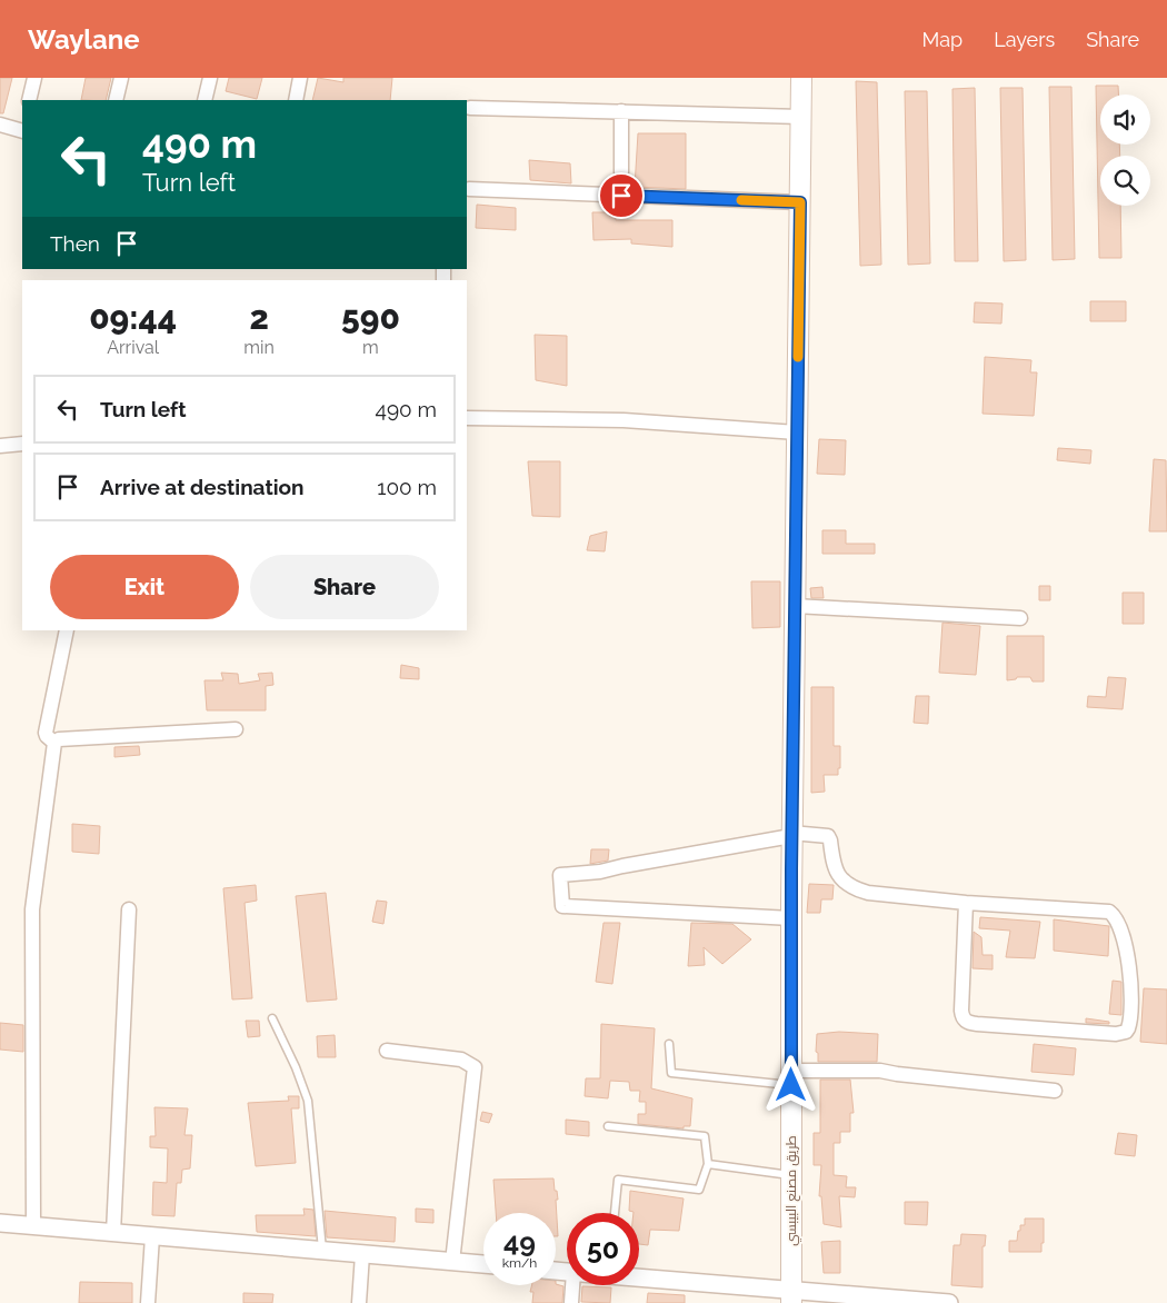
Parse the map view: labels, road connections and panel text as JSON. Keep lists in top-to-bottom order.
{
  "streets": {
    "main road": ["طريق مصنع البيبسي"]
  },
  "page": {
    "header": "Waylane",
    "nav": ["Map", "Layers", "Share"],
    "turn": ["490 m", "Turn left"],
    "then": "Then",
    "eta": [
      "09:44",
      "Arrival",
      "2",
      "min",
      "590",
      "m"
    ],
    "list": [
      {
        "name": "Turn left",
        "value": "490 m"
      },
      {
        "name": "Arrive at destination",
        "value": "100 m"
      }
    ],
    "buttons": ["Exit", "Share"],
    "speed": "49 km/h",
    "limit": "50"
  }
}
